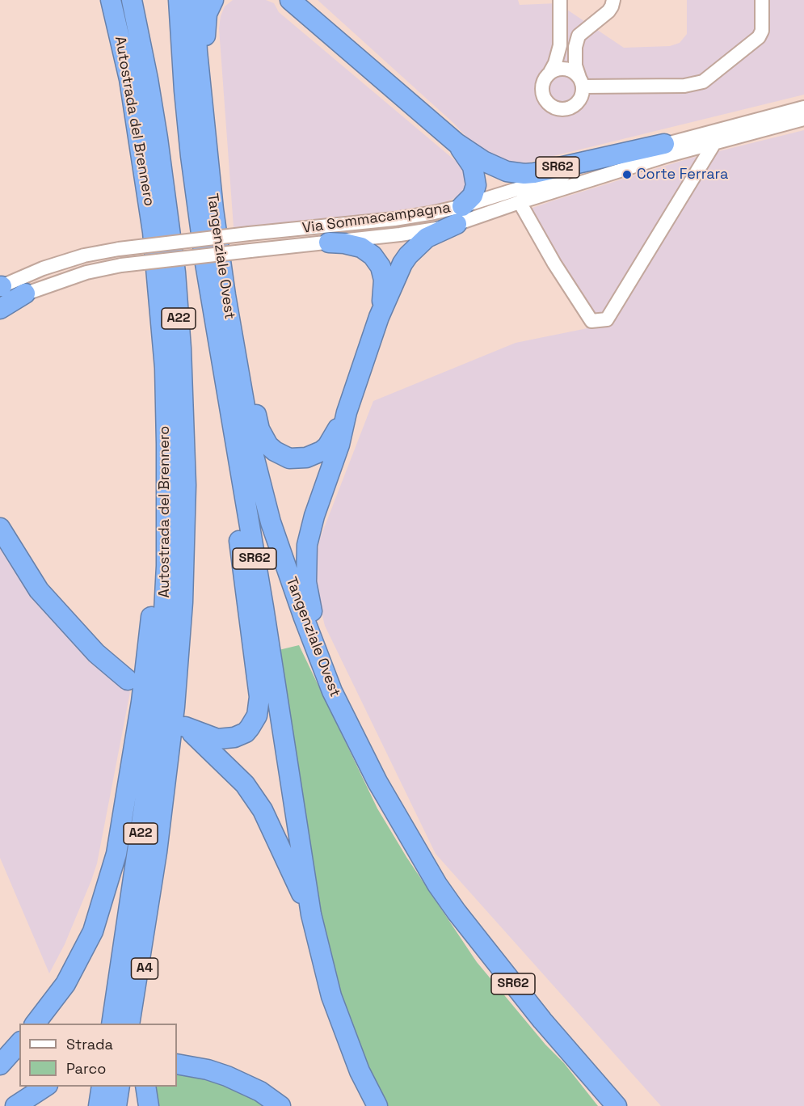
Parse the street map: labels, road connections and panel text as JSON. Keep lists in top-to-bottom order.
{
  "streets": {
    "highway": [
      "Autostrada del Brennero",
      "SR62",
      "Tangenziale Ovest",
      "A22",
      "A4"
    ],
    "street": ["Via Sommacampagna"]
  },
  "crossings": [
    ["Autostrada del Brennero", "A4"],
    ["SR62", "Via Sommacampagna"],
    ["SR62", "Tangenziale Ovest"]
  ],
  "places": ["Corte Ferrara"],
  "legend": ["Strada", "Parco"]
}
